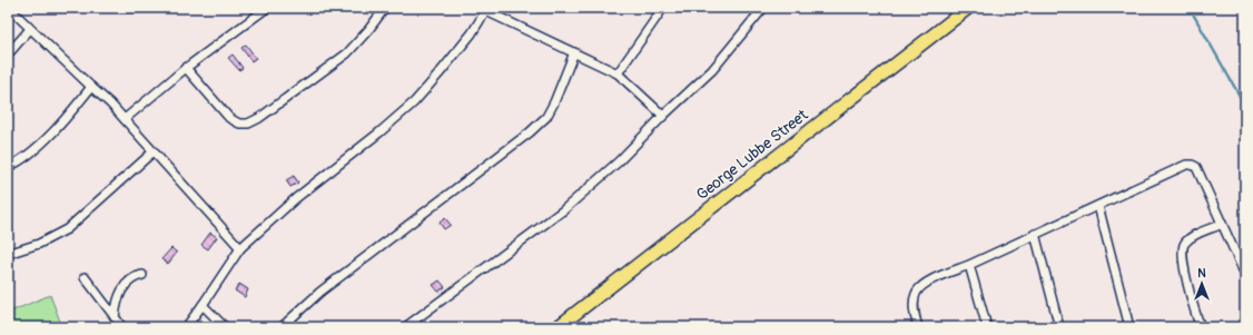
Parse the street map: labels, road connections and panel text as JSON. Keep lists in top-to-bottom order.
{
  "streets": {
    "main road": ["George Lubbe Street"]
  },
  "north": "top"
}
